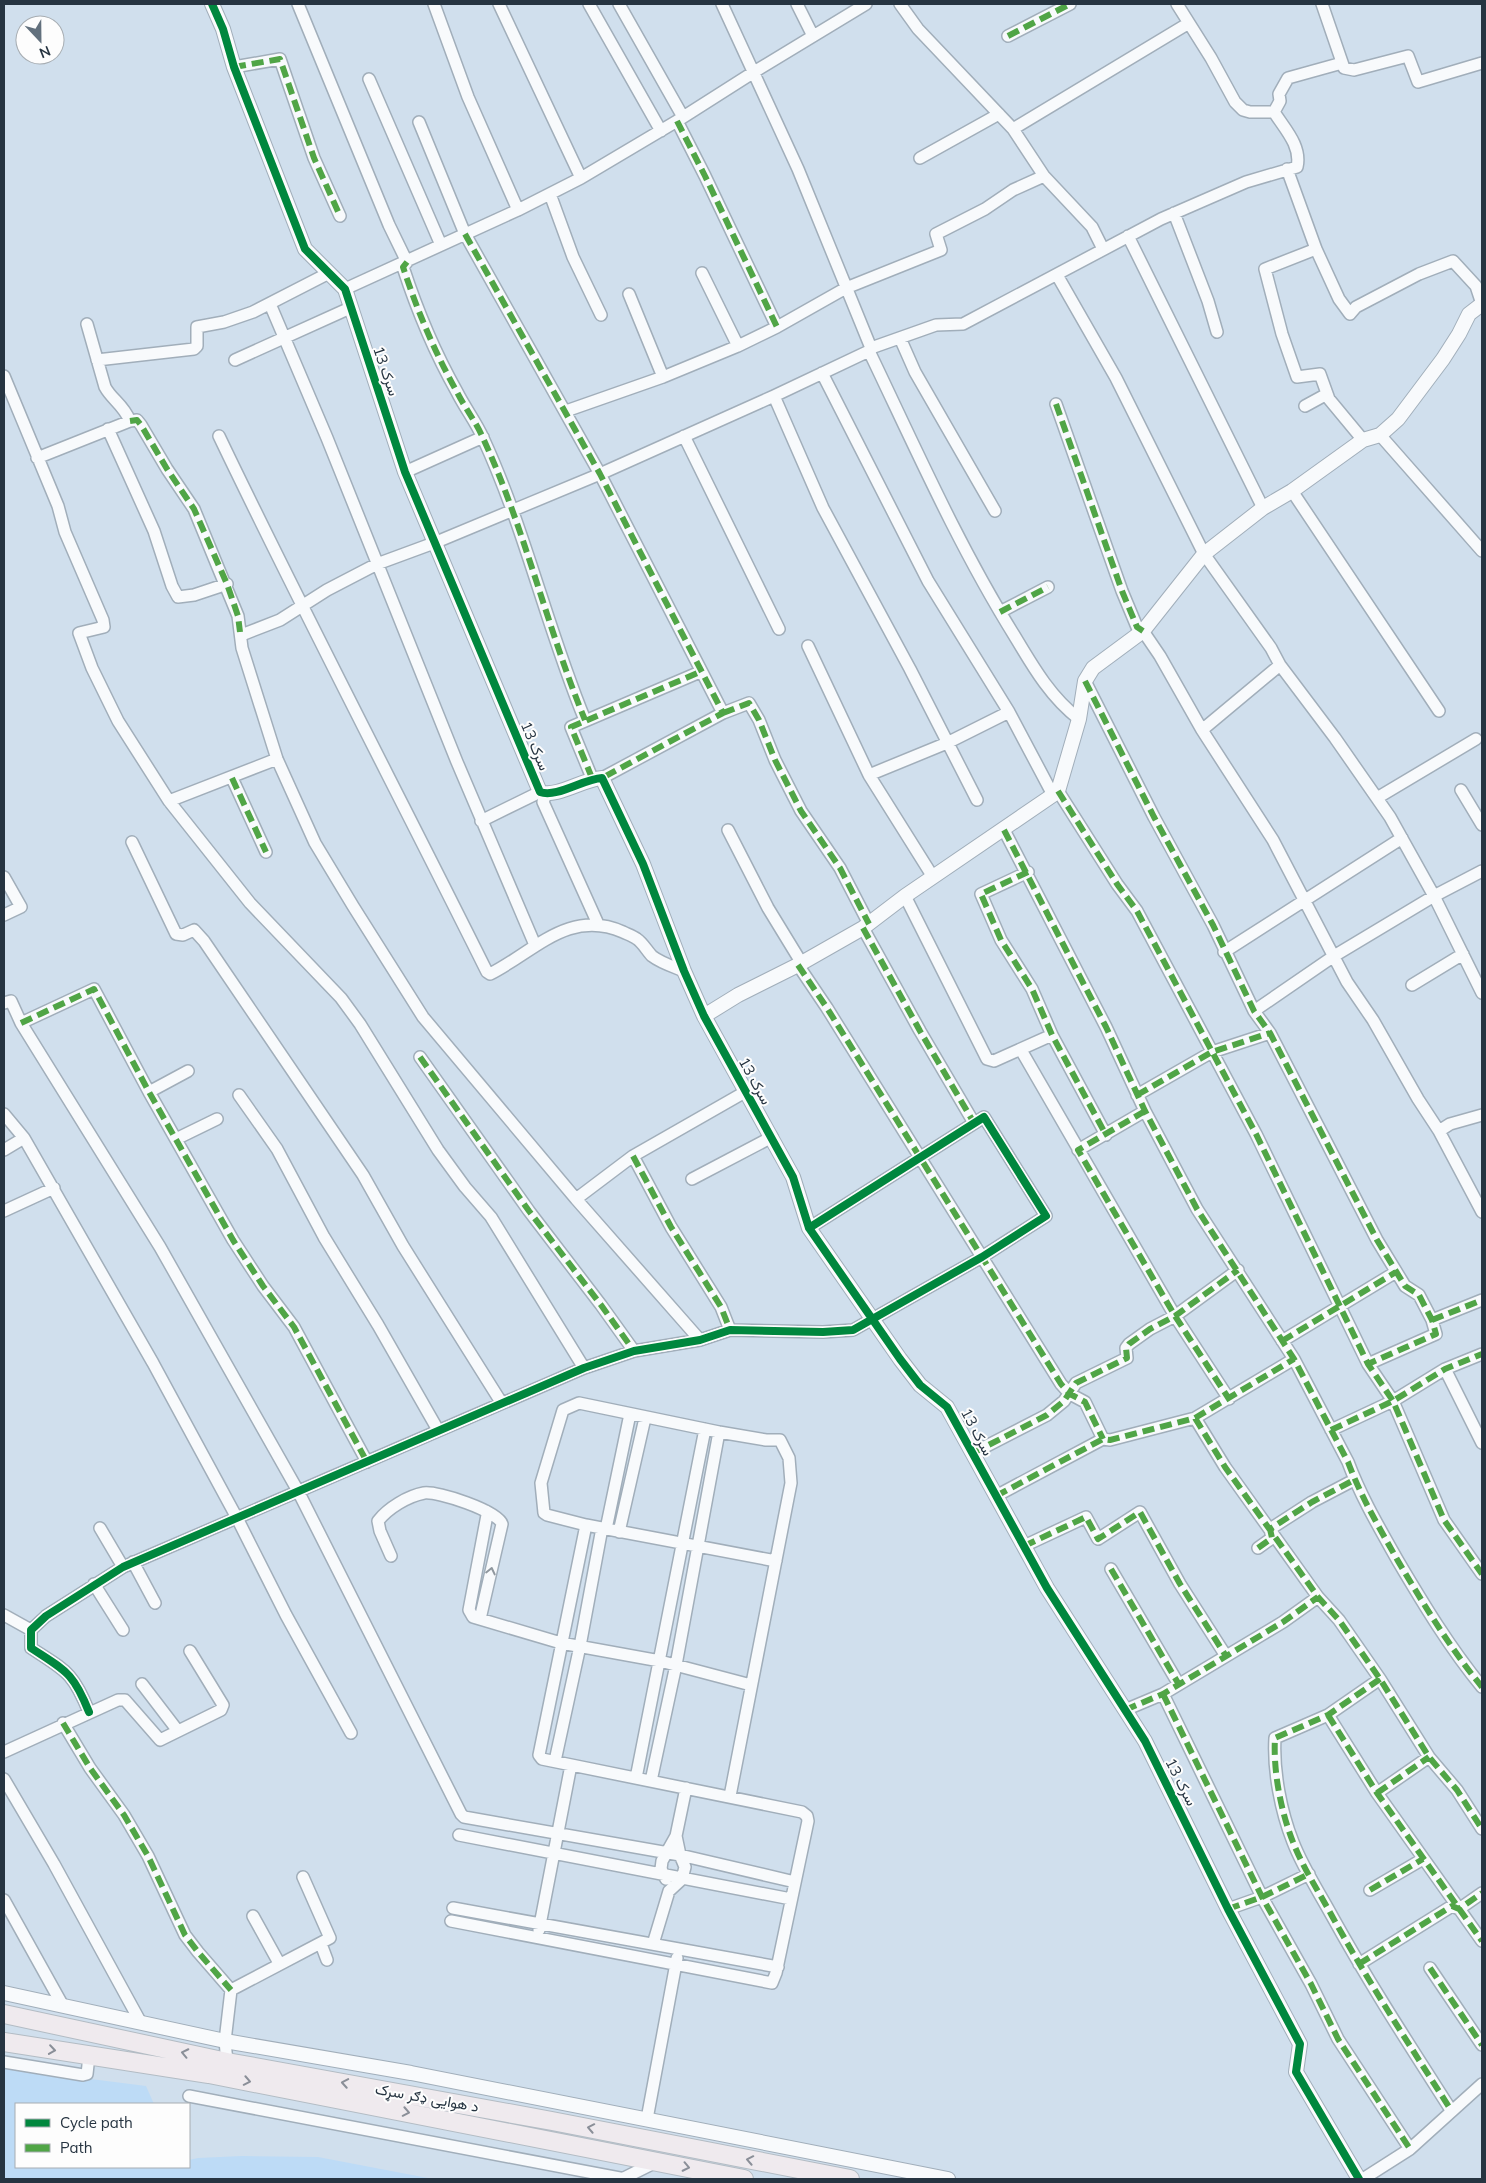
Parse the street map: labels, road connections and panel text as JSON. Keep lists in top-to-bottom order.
{
  "streets": {
    "main road": ["د هوایی ډګر سړک"],
    "street": ["سرک 13"]
  },
  "legend": ["Cycle path", "Path"],
  "north": "bottom"
}
